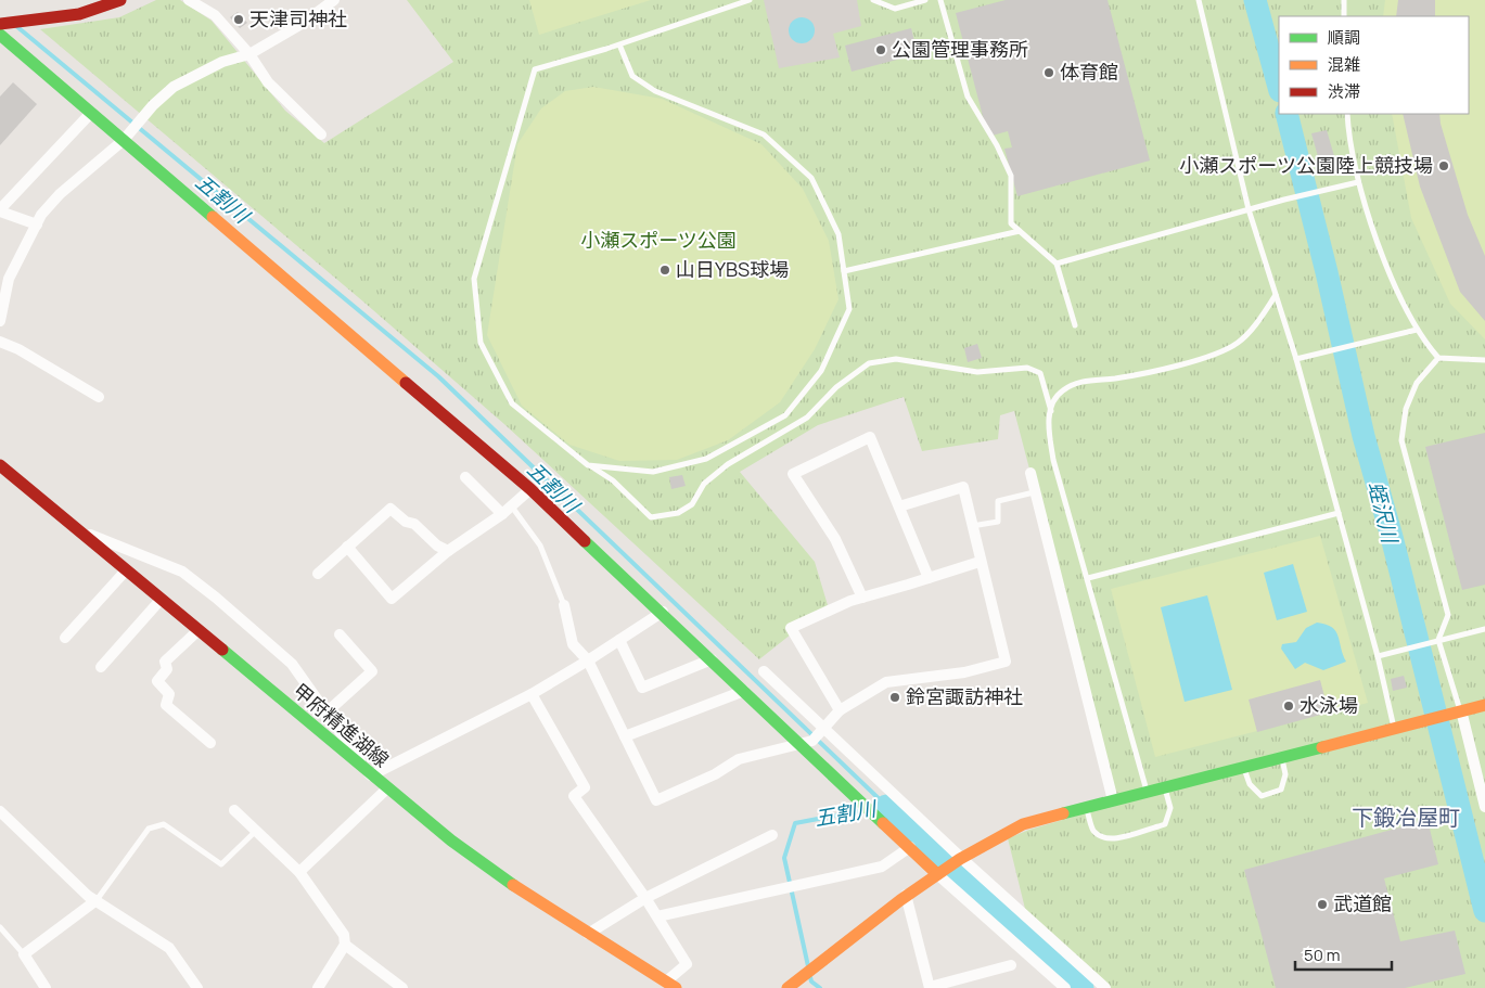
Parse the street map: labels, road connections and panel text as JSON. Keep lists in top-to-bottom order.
{
  "streets": {
    "street": ["甲府精進湖線"]
  },
  "districts": ["下鍛冶屋町"],
  "water": ["五割川", "蛭沢川"],
  "parks": ["小瀬スポーツ公園"],
  "places": [
    "天津司神社",
    "公園管理事務所",
    "体育館",
    "小瀬スポーツ公園陸上競技場",
    "山日YBS球場",
    "鈴宮諏訪神社",
    "水泳場",
    "武道館"
  ],
  "legend": ["順調", "混雑", "渋滞"],
  "scale_bar": "50 m"
}
